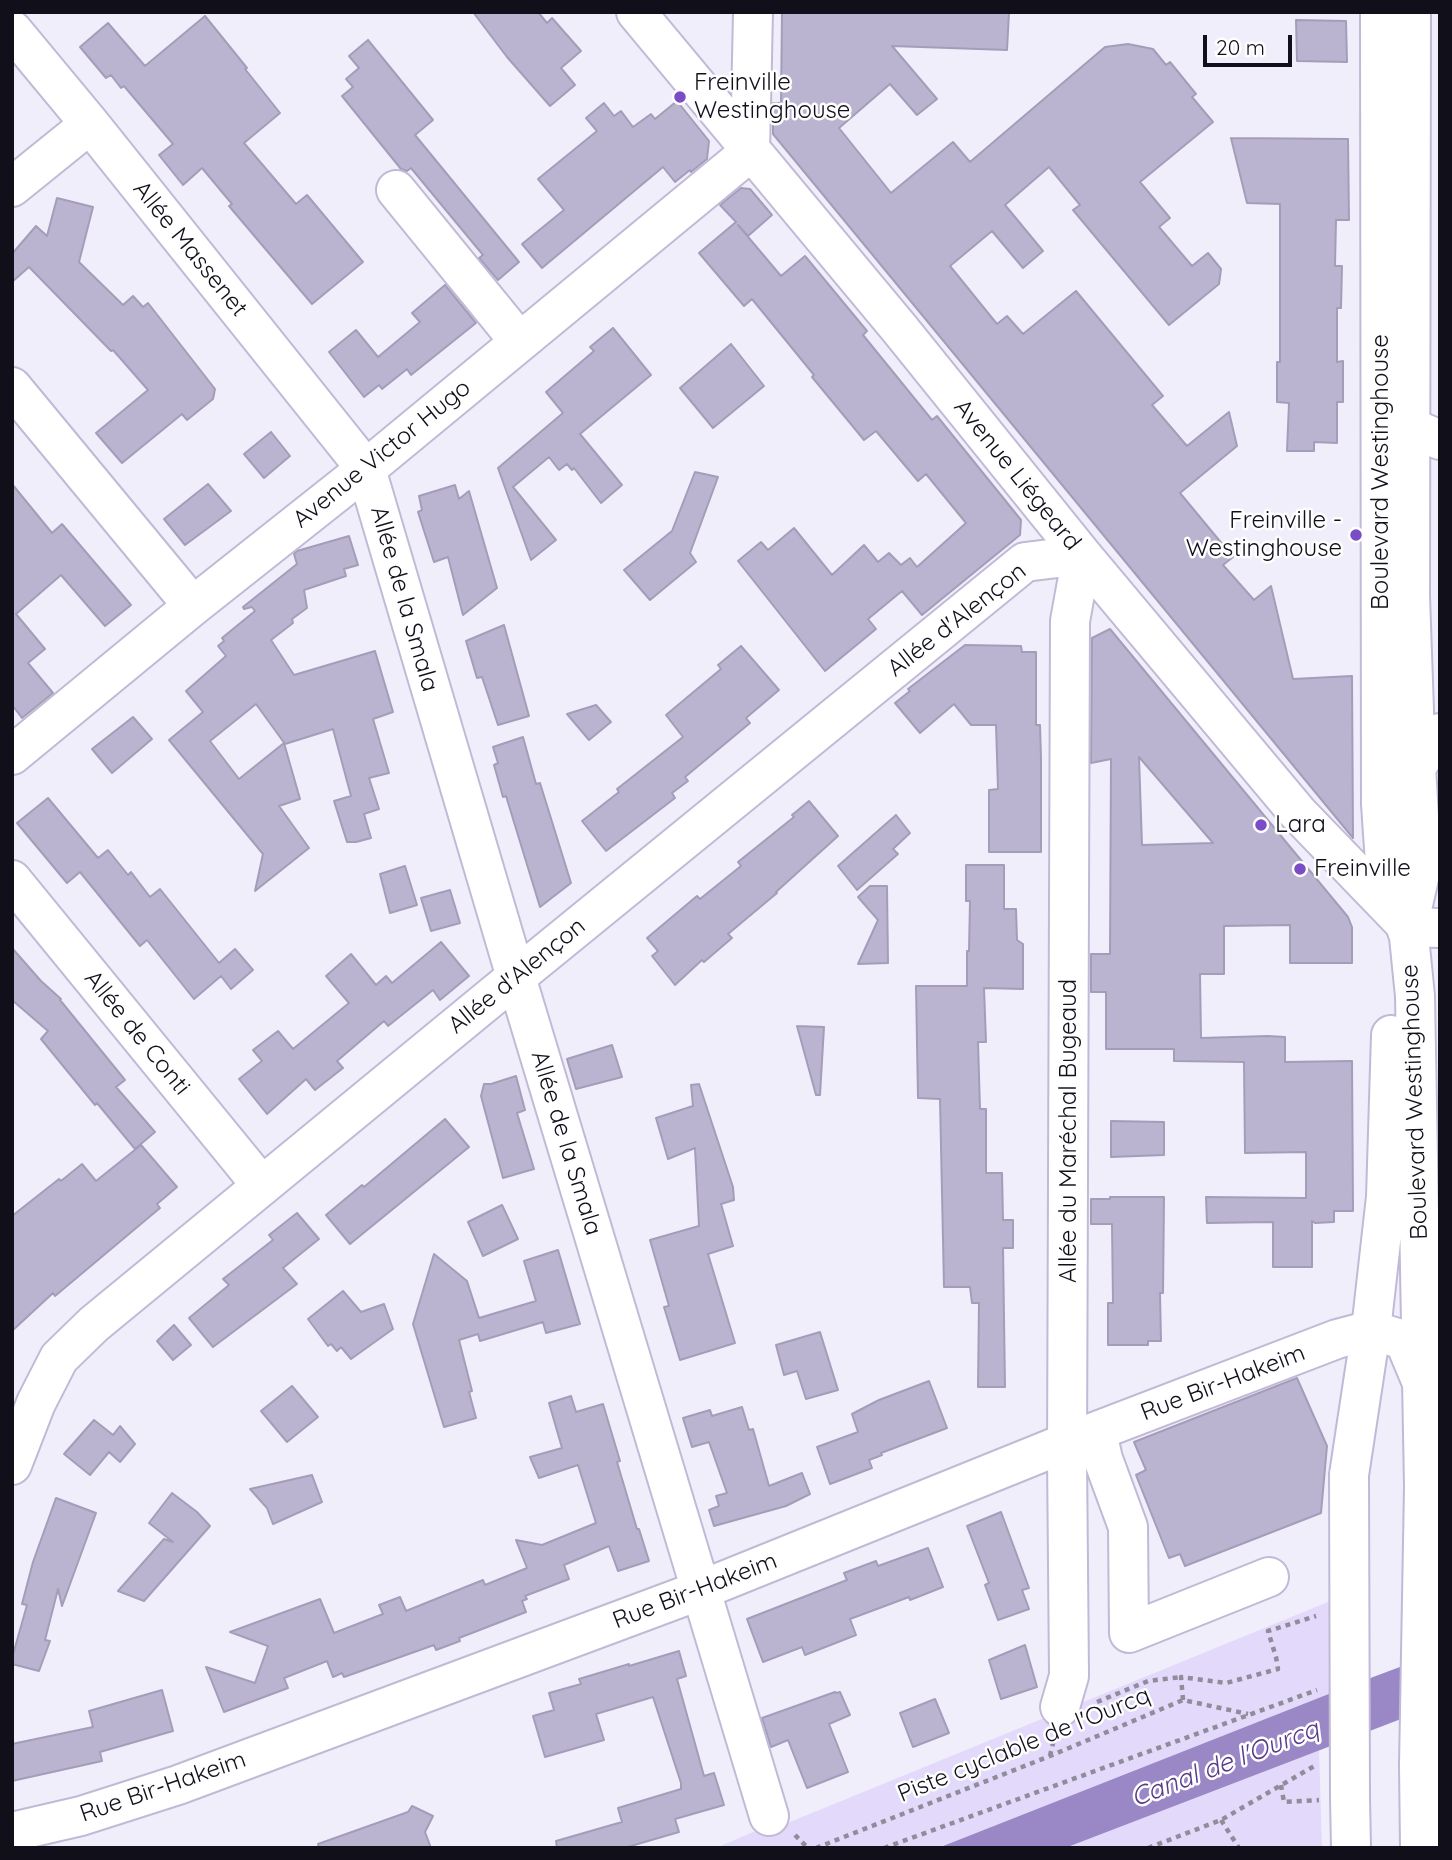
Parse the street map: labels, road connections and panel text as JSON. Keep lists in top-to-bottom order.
{
  "streets": {
    "street": [
      "Allée Massenet",
      "Avenue Victor Hugo",
      "Boulevard Westinghouse",
      "Avenue Liégeard",
      "Allée de la Smala",
      "Allée d'Alençon",
      "Allée de Conti",
      "Allée du Maréchal Bugeaud",
      "Rue Bir-Hakeim"
    ],
    "path": ["Piste cyclable de l'Ourcq"]
  },
  "crossings": [
    ["Allée Massenet", "Avenue Victor Hugo"],
    ["Allée Massenet", "Allée de la Smala"],
    ["Avenue Victor Hugo", "Avenue Liégeard"],
    ["Avenue Victor Hugo", "Allée de la Smala"],
    ["Boulevard Westinghouse", "Avenue Liégeard"],
    ["Boulevard Westinghouse", "Rue Bir-Hakeim"],
    ["Avenue Liégeard", "Allée d'Alençon"],
    ["Avenue Liégeard", "Allée du Maréchal Bugeaud"],
    ["Allée de la Smala", "Allée d'Alençon"],
    ["Allée de la Smala", "Rue Bir-Hakeim"],
    ["Allée d'Alençon", "Allée de Conti"],
    ["Allée d'Alençon", "Allée du Maréchal Bugeaud"],
    ["Allée du Maréchal Bugeaud", "Rue Bir-Hakeim"]
  ],
  "water": ["Canal de l'Ourcq"],
  "places": [
    "Freinville Westinghouse",
    "Freinville - Westinghouse",
    "Lara",
    "Freinville"
  ],
  "scale_bar": "20 m"
}
